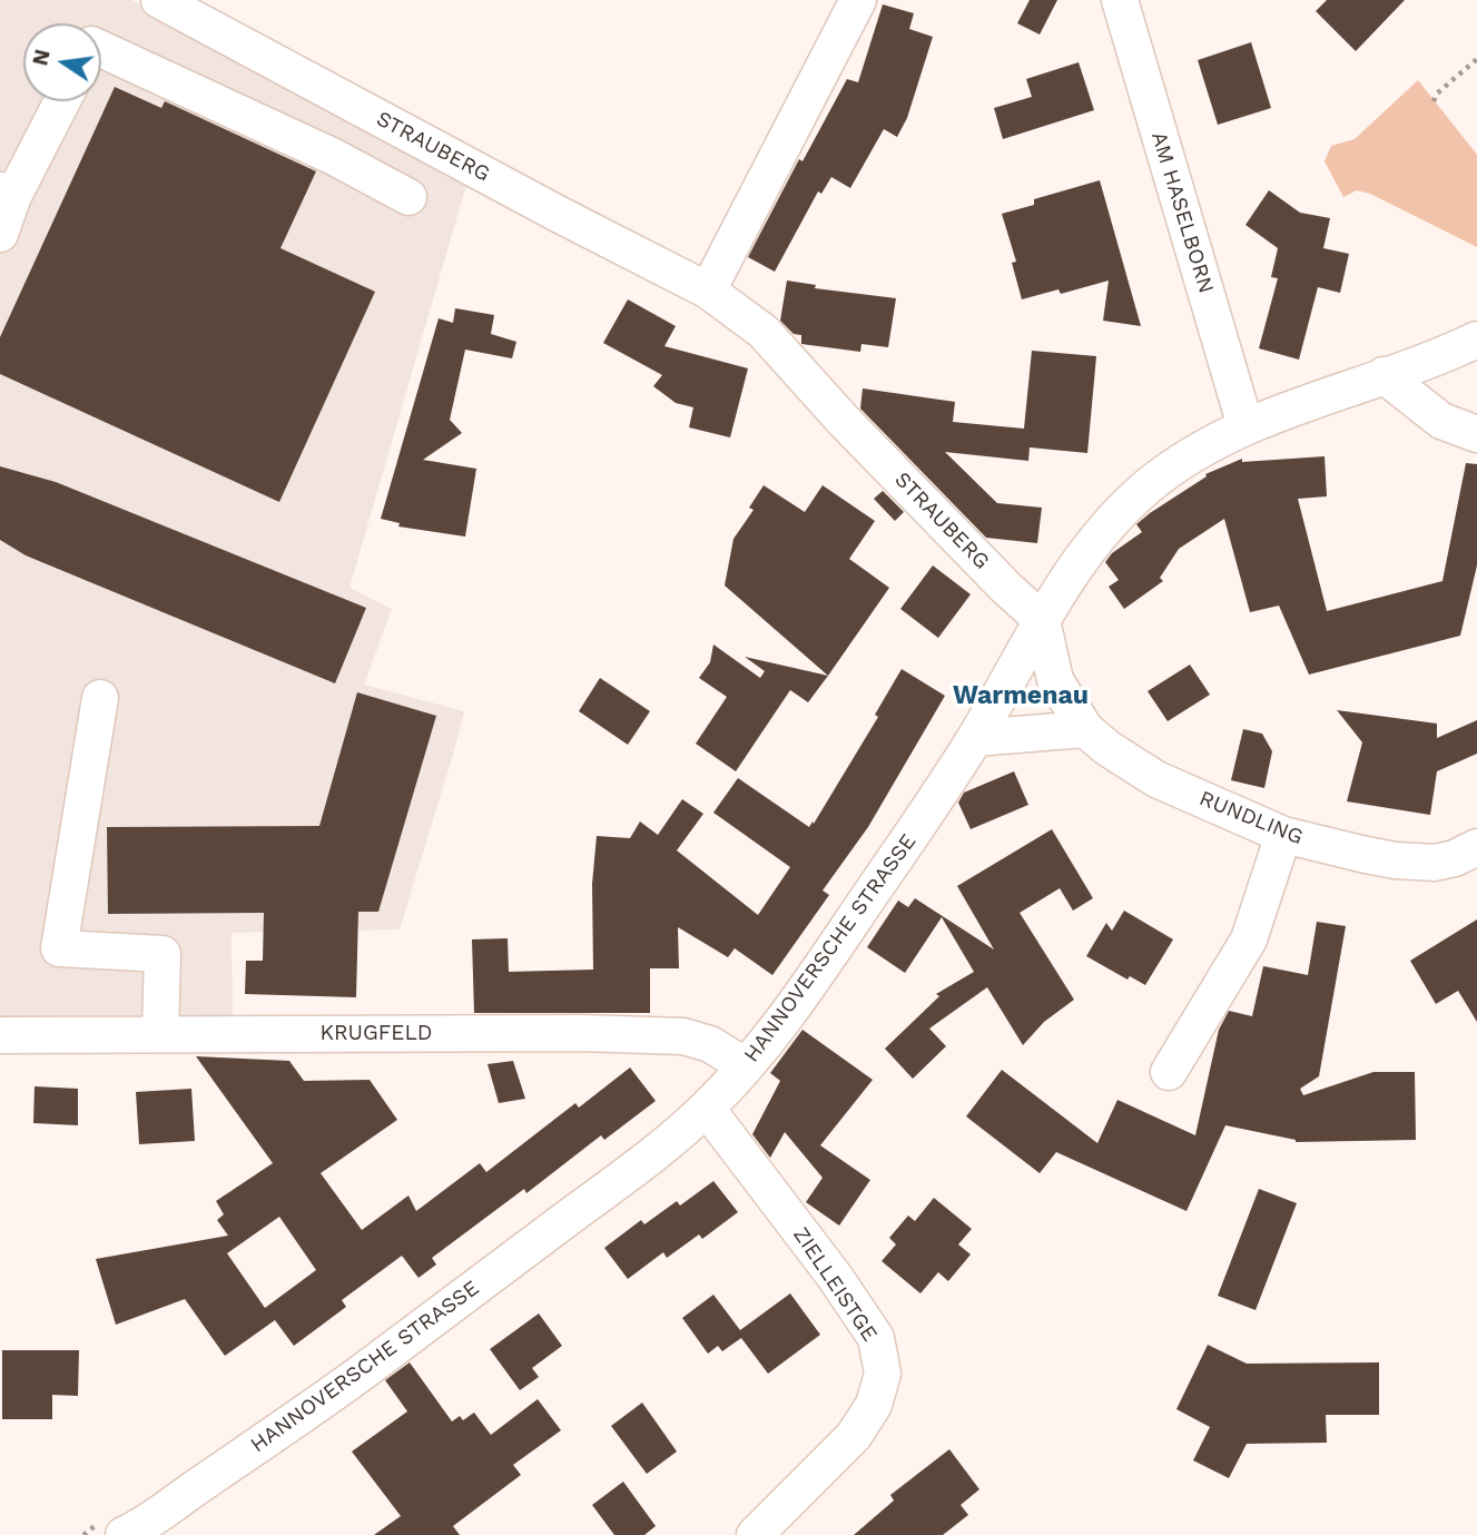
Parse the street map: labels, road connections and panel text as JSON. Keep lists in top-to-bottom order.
{
  "streets": {
    "street": [
      "STRAUBERG",
      "AM HASELBORN",
      "RUNDLING",
      "HANNOVERSCHE STRASSE",
      "KRUGFELD",
      "ZIELLEISTGE"
    ]
  },
  "crossings": [
    ["STRAUBERG", "RUNDLING"],
    ["STRAUBERG", "HANNOVERSCHE STRASSE"],
    ["AM HASELBORN", "HANNOVERSCHE STRASSE"],
    ["RUNDLING", "HANNOVERSCHE STRASSE"],
    ["HANNOVERSCHE STRASSE", "KRUGFELD"],
    ["HANNOVERSCHE STRASSE", "ZIELLEISTGE"]
  ],
  "districts": ["Warmenau"],
  "north": "left"
}
